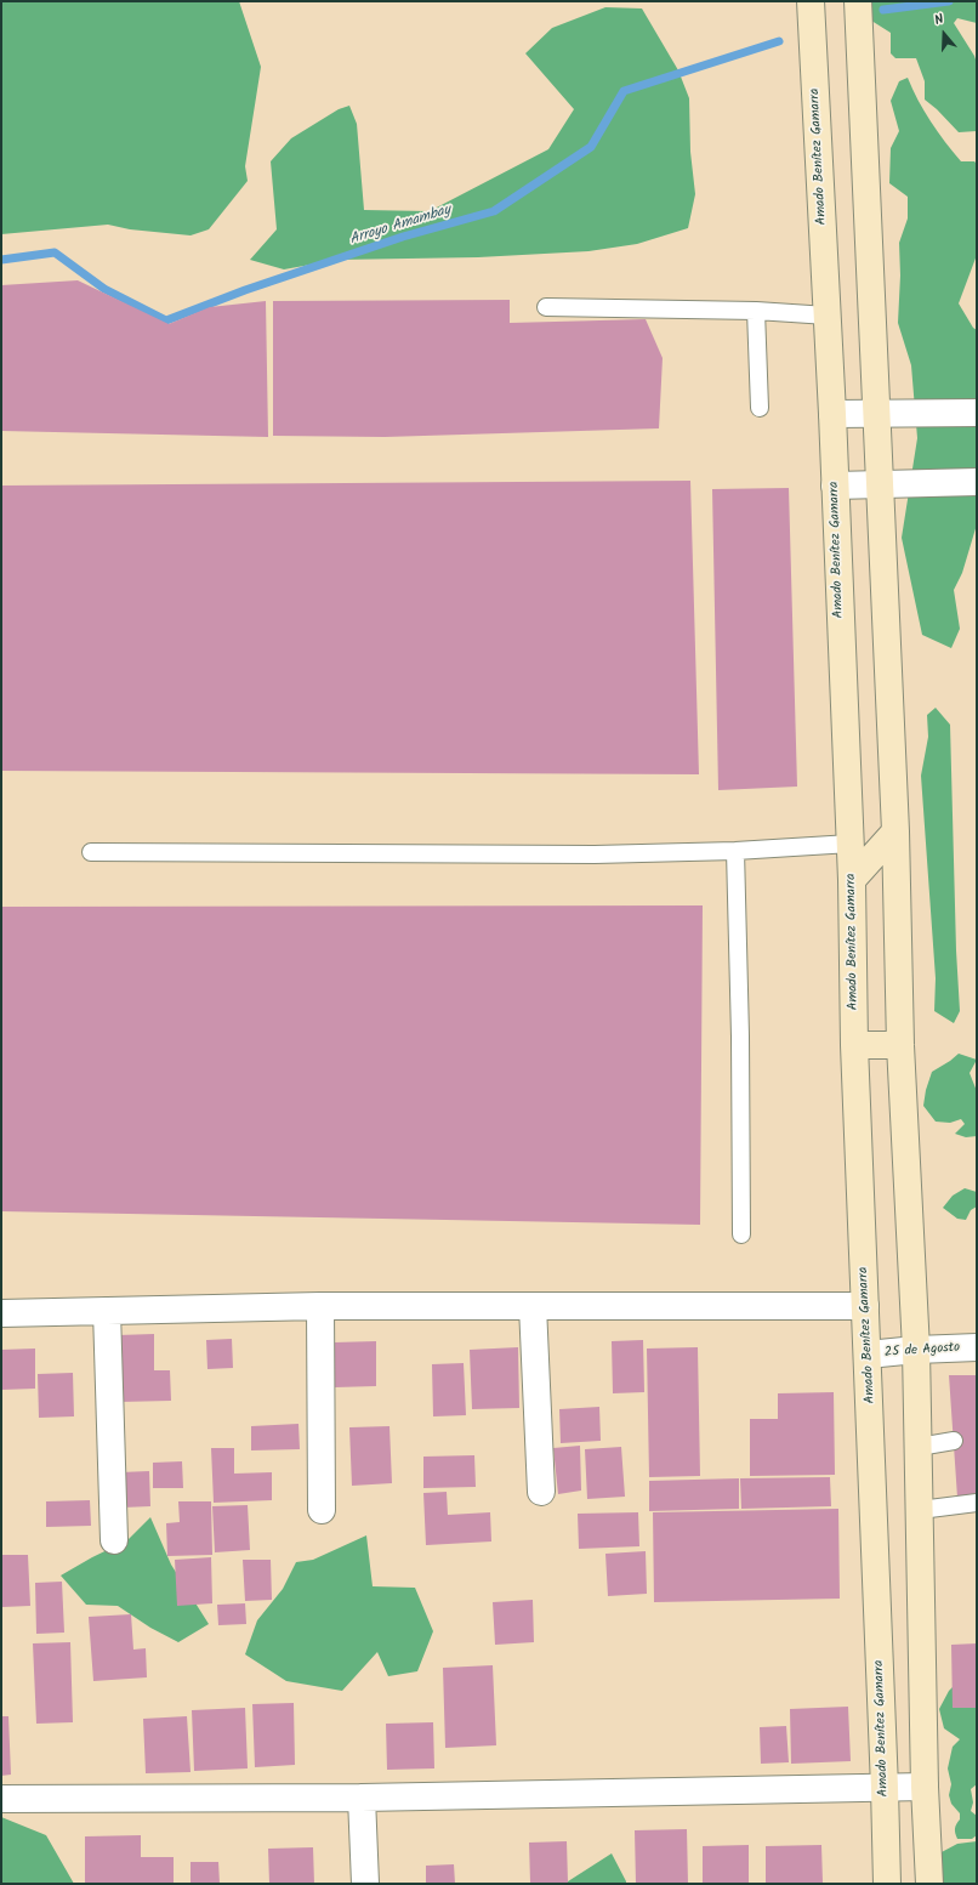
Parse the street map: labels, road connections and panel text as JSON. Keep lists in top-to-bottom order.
{
  "streets": {
    "main road": ["Amado Benítez Gamarra"],
    "street": ["25 de Agosto"]
  },
  "crossings": [
    ["Amado Benítez Gamarra", "25 de Agosto"]
  ],
  "water": ["Arroyo Amambay"],
  "north": "top"
}
